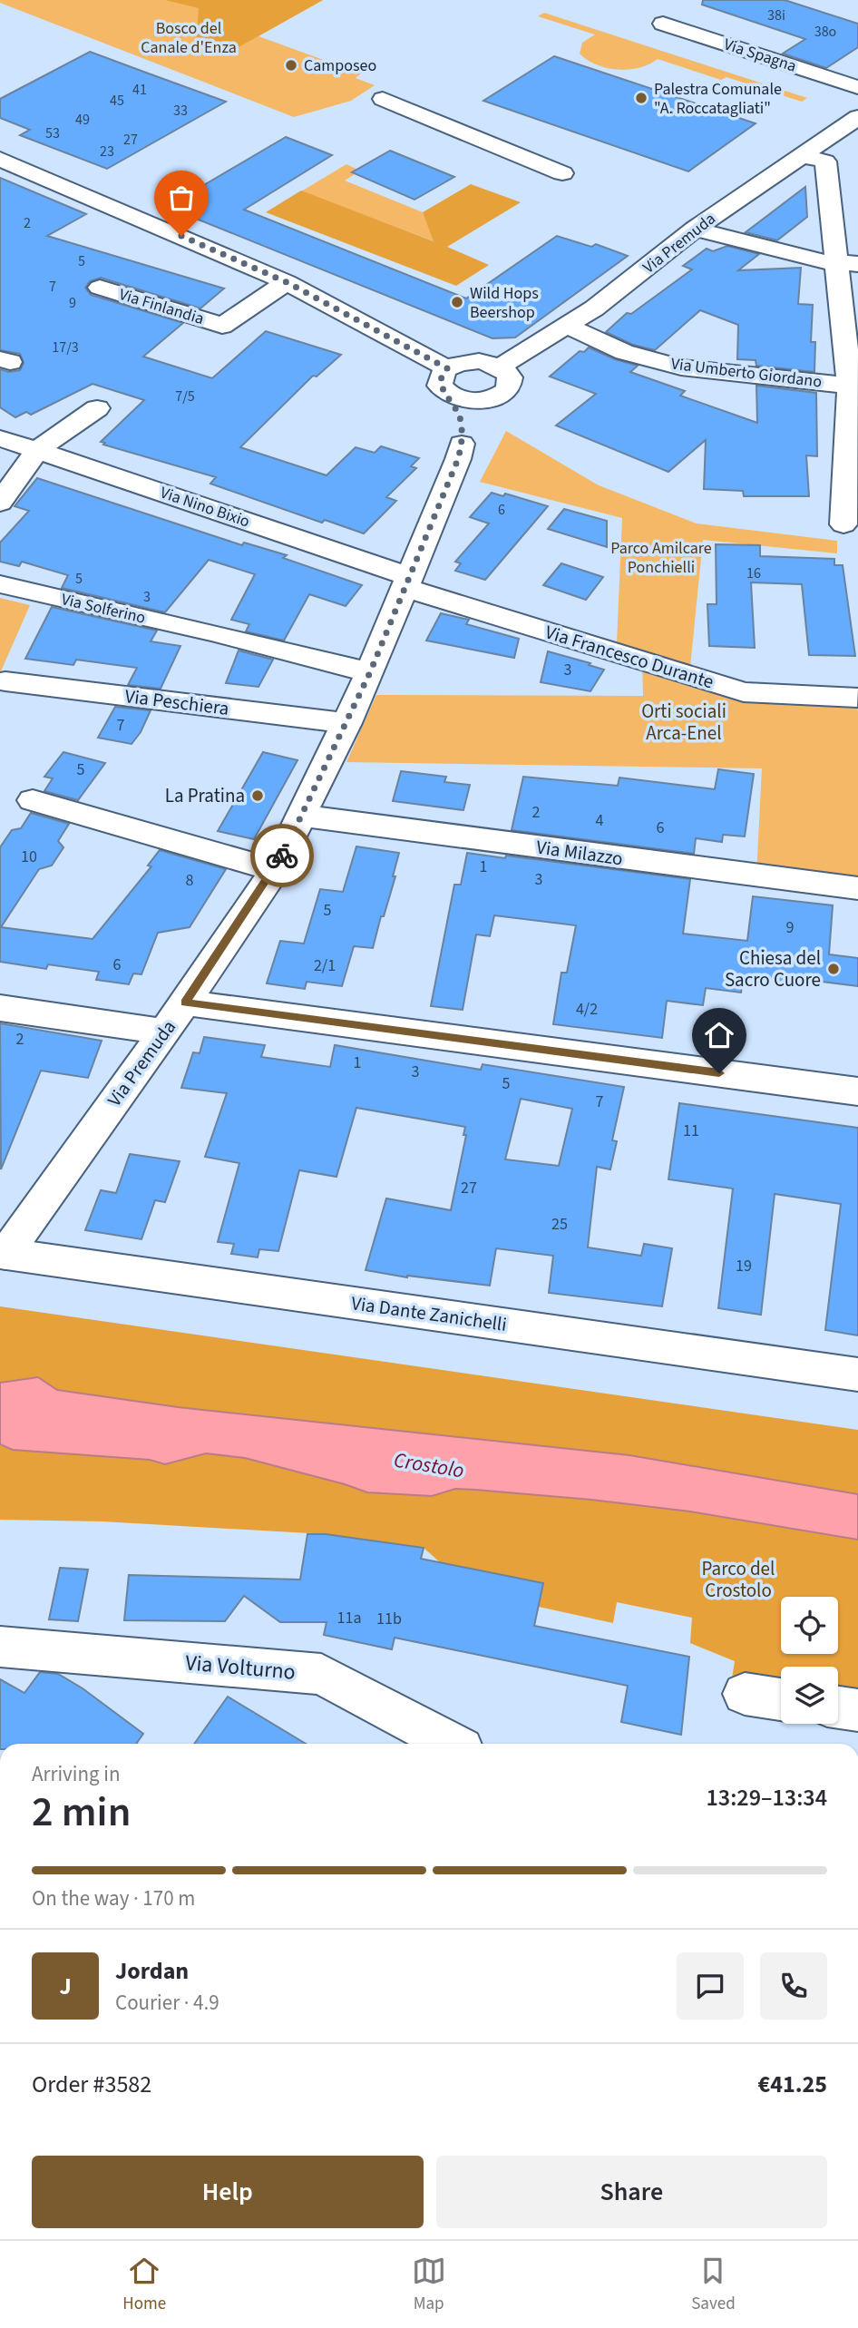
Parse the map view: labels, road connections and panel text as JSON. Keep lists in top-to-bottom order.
{
  "streets": {
    "street": [
      "Via Spagna",
      "Via Premuda",
      "Via Finlandia",
      "Via Umberto Giordano",
      "Via Nino Bixio",
      "Via Solferino",
      "Via Francesco Durante",
      "Via Peschiera",
      "Via Milazzo",
      "Via Dante Zanichelli",
      "Via Volturno"
    ]
  },
  "crossings": [
    ["Via Premuda", "Via Umberto Giordano"],
    ["Via Premuda", "Via Nino Bixio"],
    ["Via Premuda", "Via Solferino"],
    ["Via Premuda", "Via Francesco Durante"],
    ["Via Premuda", "Via Peschiera"],
    ["Via Premuda", "Via Milazzo"],
    ["Via Premuda", "Via Dante Zanichelli"],
    ["Via Nino Bixio", "Via Francesco Durante"]
  ],
  "water": ["Crostolo"],
  "parks": [
    "Bosco del Canale d'Enza",
    "Parco Amilcare Ponchielli",
    "Orti sociali Arca-Enel",
    "Parco del Crostolo"
  ],
  "places": [
    "Camposeo",
    "Palestra Comunale \"A. Roccatagliati\"",
    "Wild Hops Beershop",
    "La Pratina",
    "Chiesa del Sacro Cuore"
  ],
  "house_numbers": [
    "38i",
    "38o",
    "41",
    "45",
    "33",
    "49",
    "53",
    "27",
    "23",
    "2",
    "5",
    "7",
    "9",
    "17/3",
    "7/5",
    "6",
    "16",
    "5",
    "3",
    "3",
    "7",
    "5",
    "2",
    "4",
    "6",
    "10",
    "1",
    "3",
    "8",
    "5",
    "9",
    "6",
    "2/1",
    "4/2",
    "2",
    "1",
    "3",
    "5",
    "7",
    "11",
    "27",
    "25",
    "19",
    "11a",
    "11b"
  ],
  "page": {
    "heading": ["2 min", "Arriving in", "13:29–13:34"],
    "panel": [
      "Jordan",
      "Courier · 4.9",
      "Order #3582",
      "€41.25"
    ],
    "bar": "On the way · 170 m",
    "round": "J",
    "buttons": ["Help", "Share"],
    "tabs": ["Home", "Map", "Saved"]
  }
}
